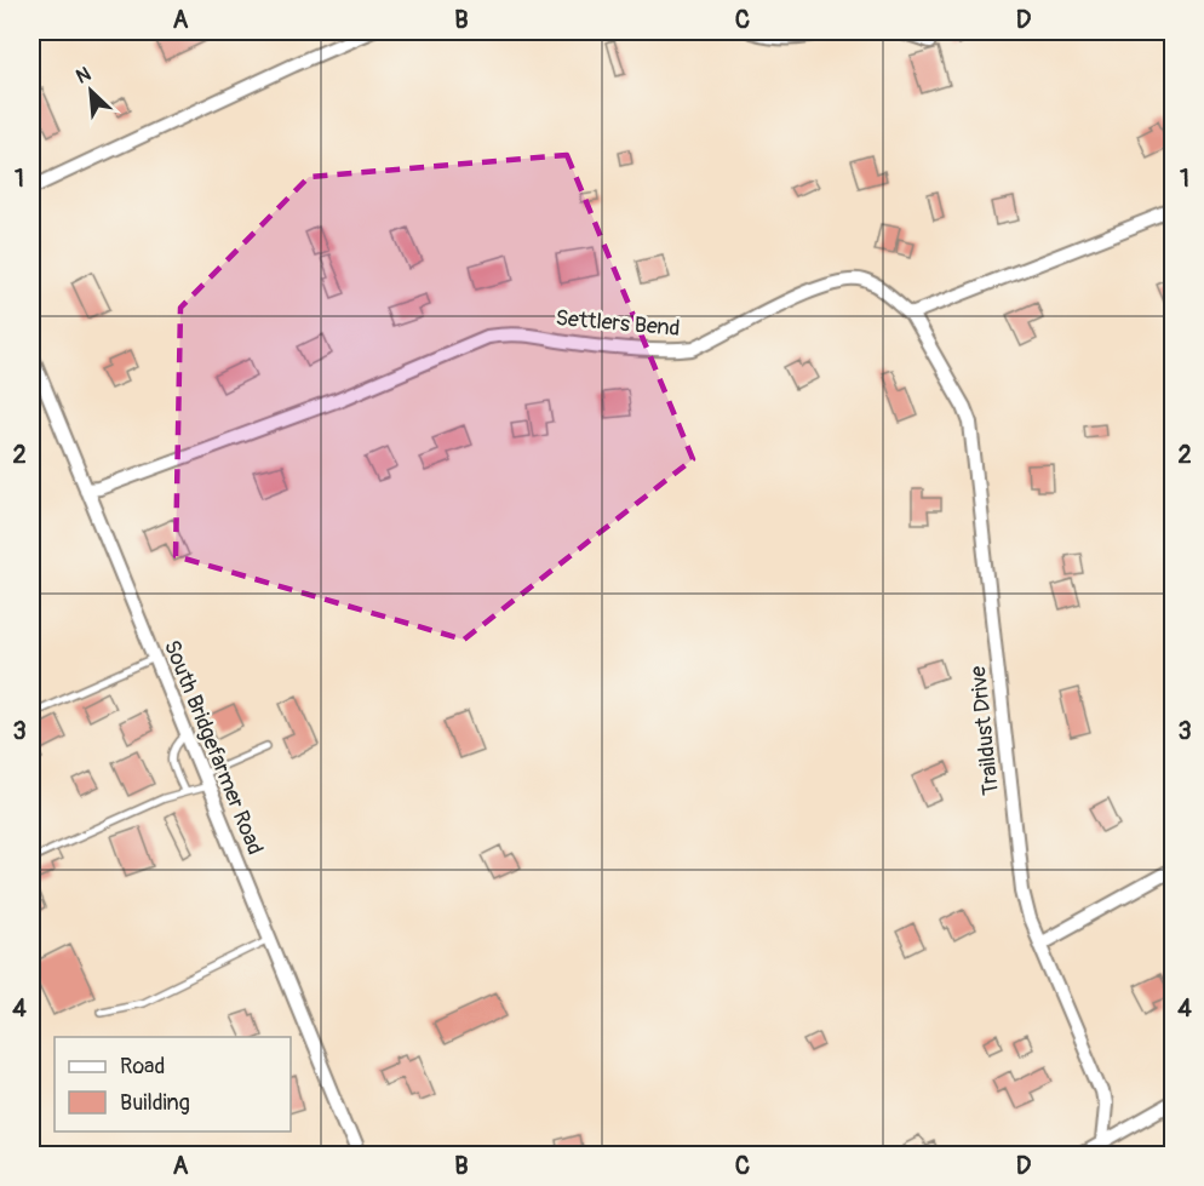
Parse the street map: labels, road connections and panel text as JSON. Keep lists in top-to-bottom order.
{
  "streets": {
    "street": ["Settlers Bend", "Traildust Drive", "South Bridgefarmer Road"]
  },
  "crossings": [
    ["Settlers Bend", "Traildust Drive"],
    ["Settlers Bend", "South Bridgefarmer Road"]
  ],
  "legend": ["Road", "Building"],
  "north": "top left",
  "grid": {
    "columns": [
      "A",
      "B",
      "C",
      "D"
    ],
    "rows": [
      "1",
      "2",
      "3",
      "4"
    ]
  }
}
